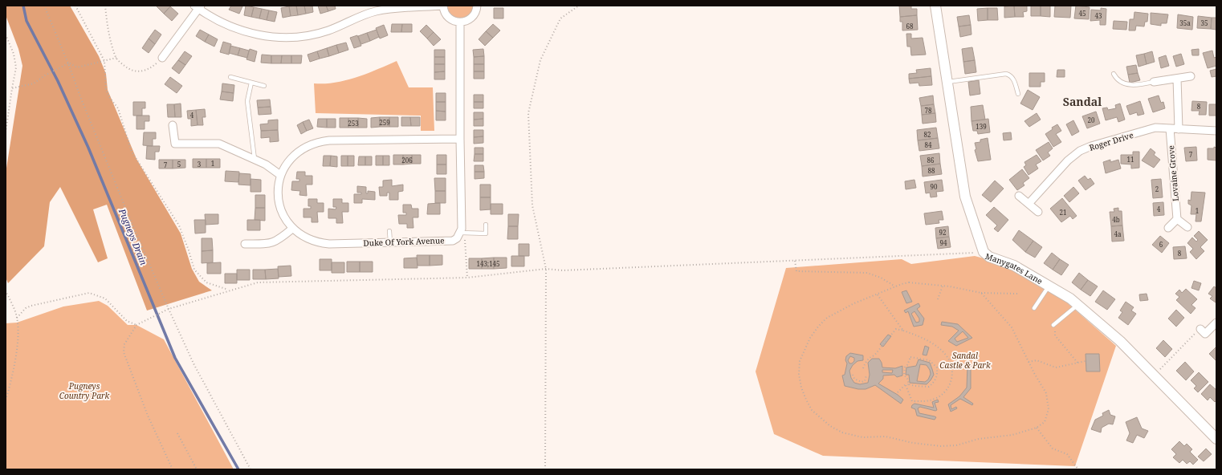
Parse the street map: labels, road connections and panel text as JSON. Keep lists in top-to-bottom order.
{
  "streets": {
    "street": [
      "Roger Drive",
      "Lovaine Grove",
      "Duke Of York Avenue",
      "Manygates Lane"
    ]
  },
  "crossings": [
    ["Roger Drive", "Lovaine Grove"]
  ],
  "districts": ["Sandal"],
  "water": ["Pugneys Drain"],
  "parks": ["Sandal Castle & Park", "Pugneys Country Park"],
  "house_numbers": [
    "45",
    "43",
    "35a",
    "35",
    "68",
    "8",
    "78",
    "4",
    "20",
    "259",
    "253",
    "139",
    "82",
    "84",
    "7",
    "11",
    "206",
    "86",
    "1",
    "5",
    "3",
    "7",
    "88",
    "90",
    "2",
    "4",
    "1",
    "21",
    "4b",
    "92",
    "4a",
    "94",
    "6",
    "8",
    "143;145"
  ]
}
